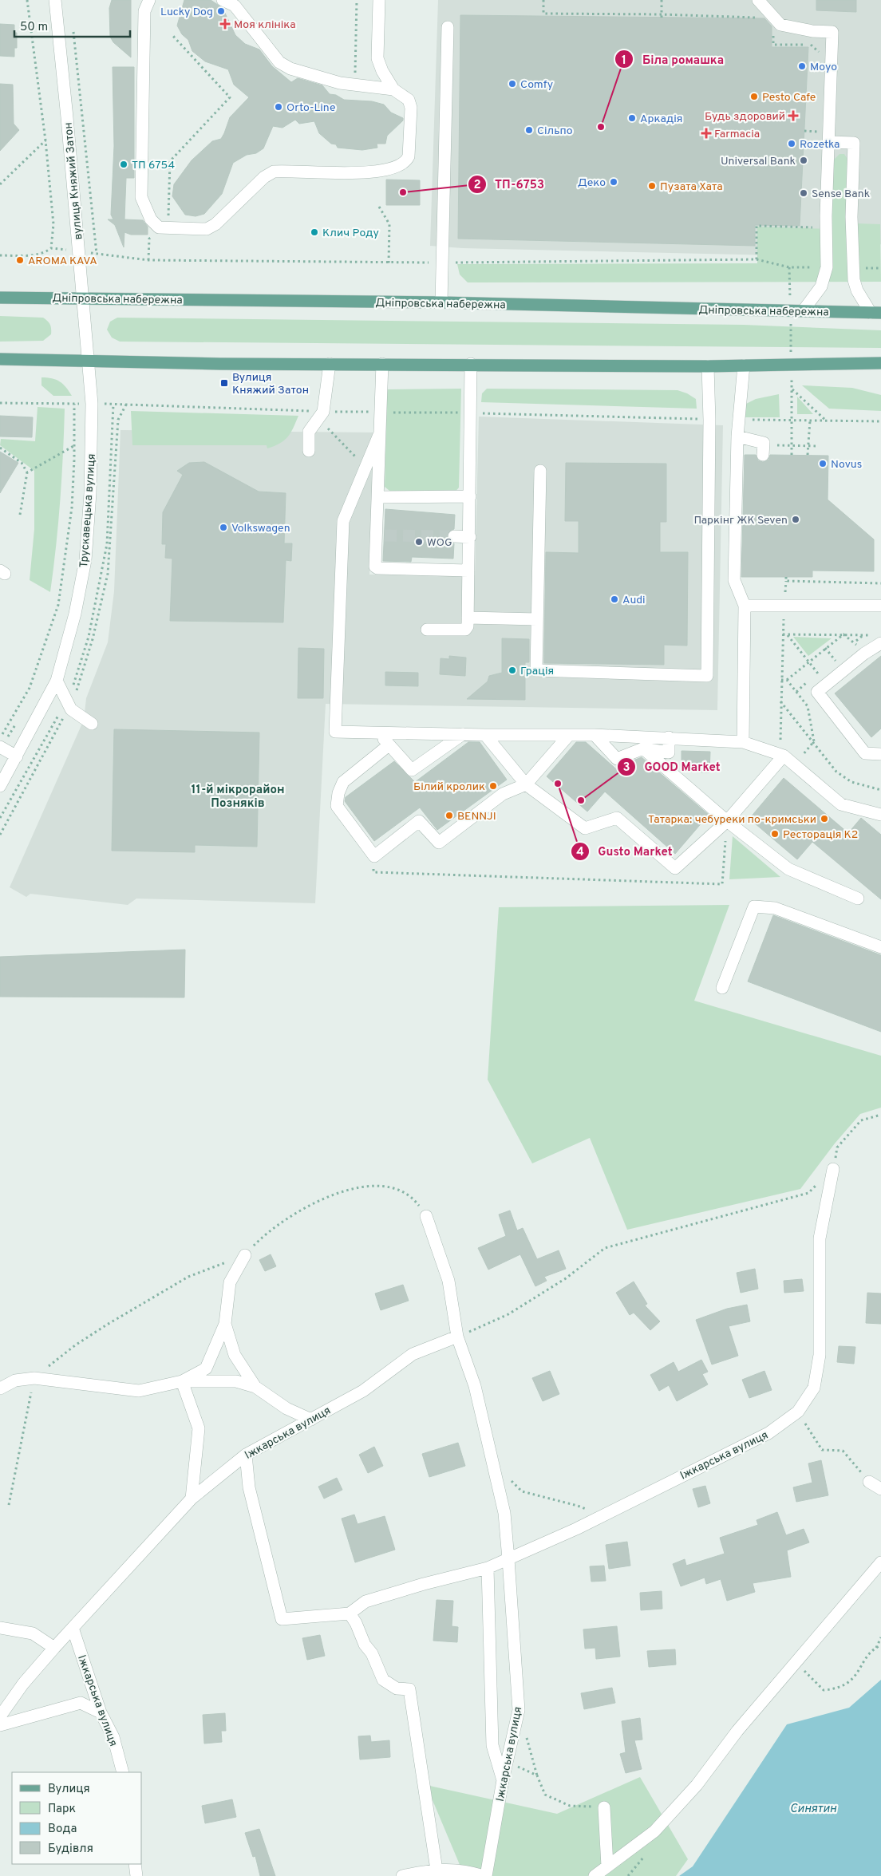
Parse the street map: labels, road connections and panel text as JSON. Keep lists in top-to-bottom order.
{
  "streets": {
    "main road": ["Дніпровська набережна"],
    "street": ["вулиця Княжий Затон", "Трускавецька вулиця", "Іжкарська вулиця"]
  },
  "crossings": [
    ["вулиця Княжий Затон", "Дніпровська набережна"],
    ["вулиця Княжий Затон", "Трускавецька вулиця"]
  ],
  "districts": ["11-й мікрорайон Позняків"],
  "water": ["Синятин"],
  "places": {
    "other": [
      "Lucky Dog",
      "Moyo",
      "Comfy",
      "Pesto Cafe",
      "Orto-Line",
      "Аркадія",
      "Біла ромашка",
      "Сільпо",
      "Rozetka",
      "Universal Bank",
      "ТП 6754",
      "Деко",
      "Пузата Хата",
      "ТП-6753",
      "Sense Bank",
      "Клич Роду",
      "AROMA KAVA",
      "Novus",
      "Паркінг ЖК Seven",
      "Volkswagen",
      "WOG",
      "Audi",
      "Грація",
      "Gusto Market",
      "Білий кролик",
      "GOOD Market",
      "BENNJI",
      "Татарка: чебуреки по-кримськи",
      "Ресторація K2"
    ],
    "health": ["Моя клініка", "Будь здоровий", "Farmacia"],
    "transit": ["Вулиця Княжий Затон"]
  },
  "legend": [
    "Вулиця",
    "Парк",
    "Вода",
    "Будівля"
  ],
  "scale_bar": "50 m"
}
